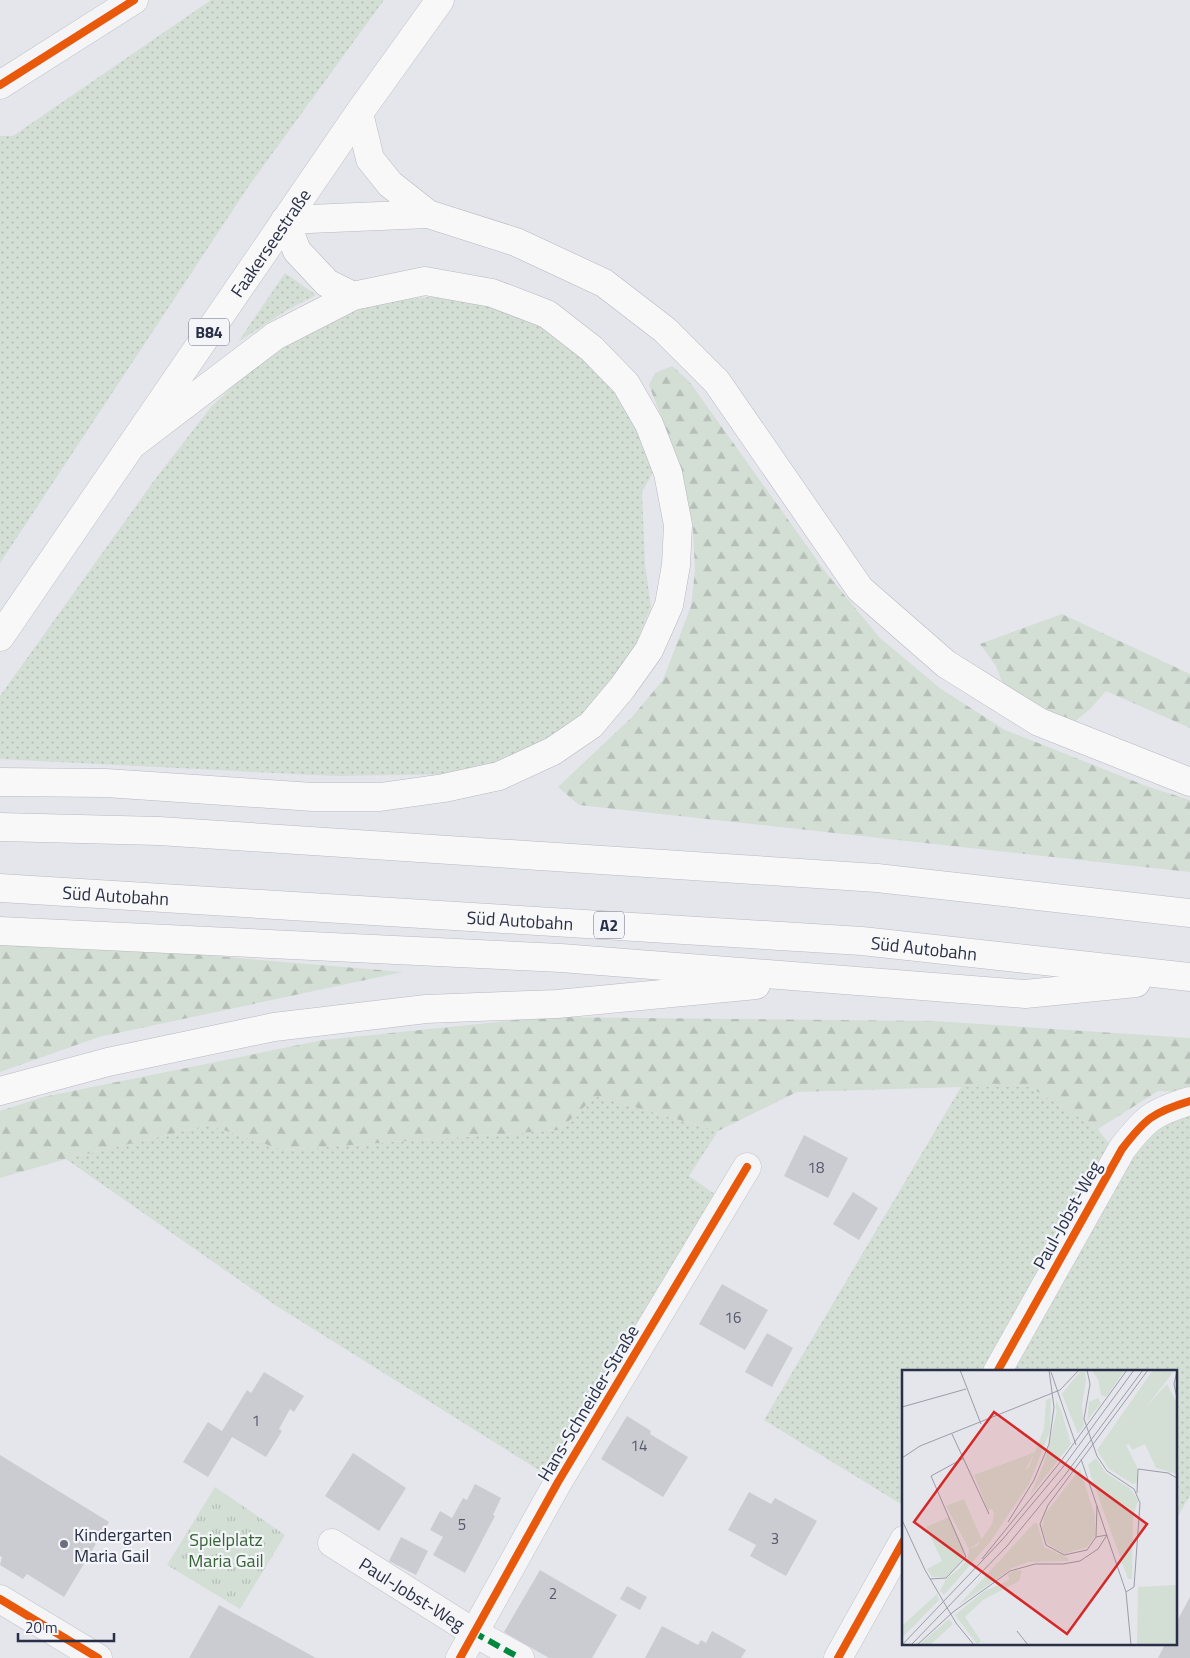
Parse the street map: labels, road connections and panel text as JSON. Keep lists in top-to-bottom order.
{
  "streets": {
    "main road": [
      "Faakerseestraße",
      "B84",
      "Süd Autobahn",
      "A2"
    ],
    "street": ["Paul-Jobst-Weg", "Hans-Schneider-Straße"]
  },
  "crossings": [
    ["Paul-Jobst-Weg", "Hans-Schneider-Straße"]
  ],
  "parks": ["Spielplatz Maria Gail"],
  "places": ["Kindergarten Maria Gail"],
  "house_numbers": [
    "18",
    "16",
    "1",
    "14",
    "5",
    "3",
    "2"
  ],
  "scale_bar": "20 m"
}
